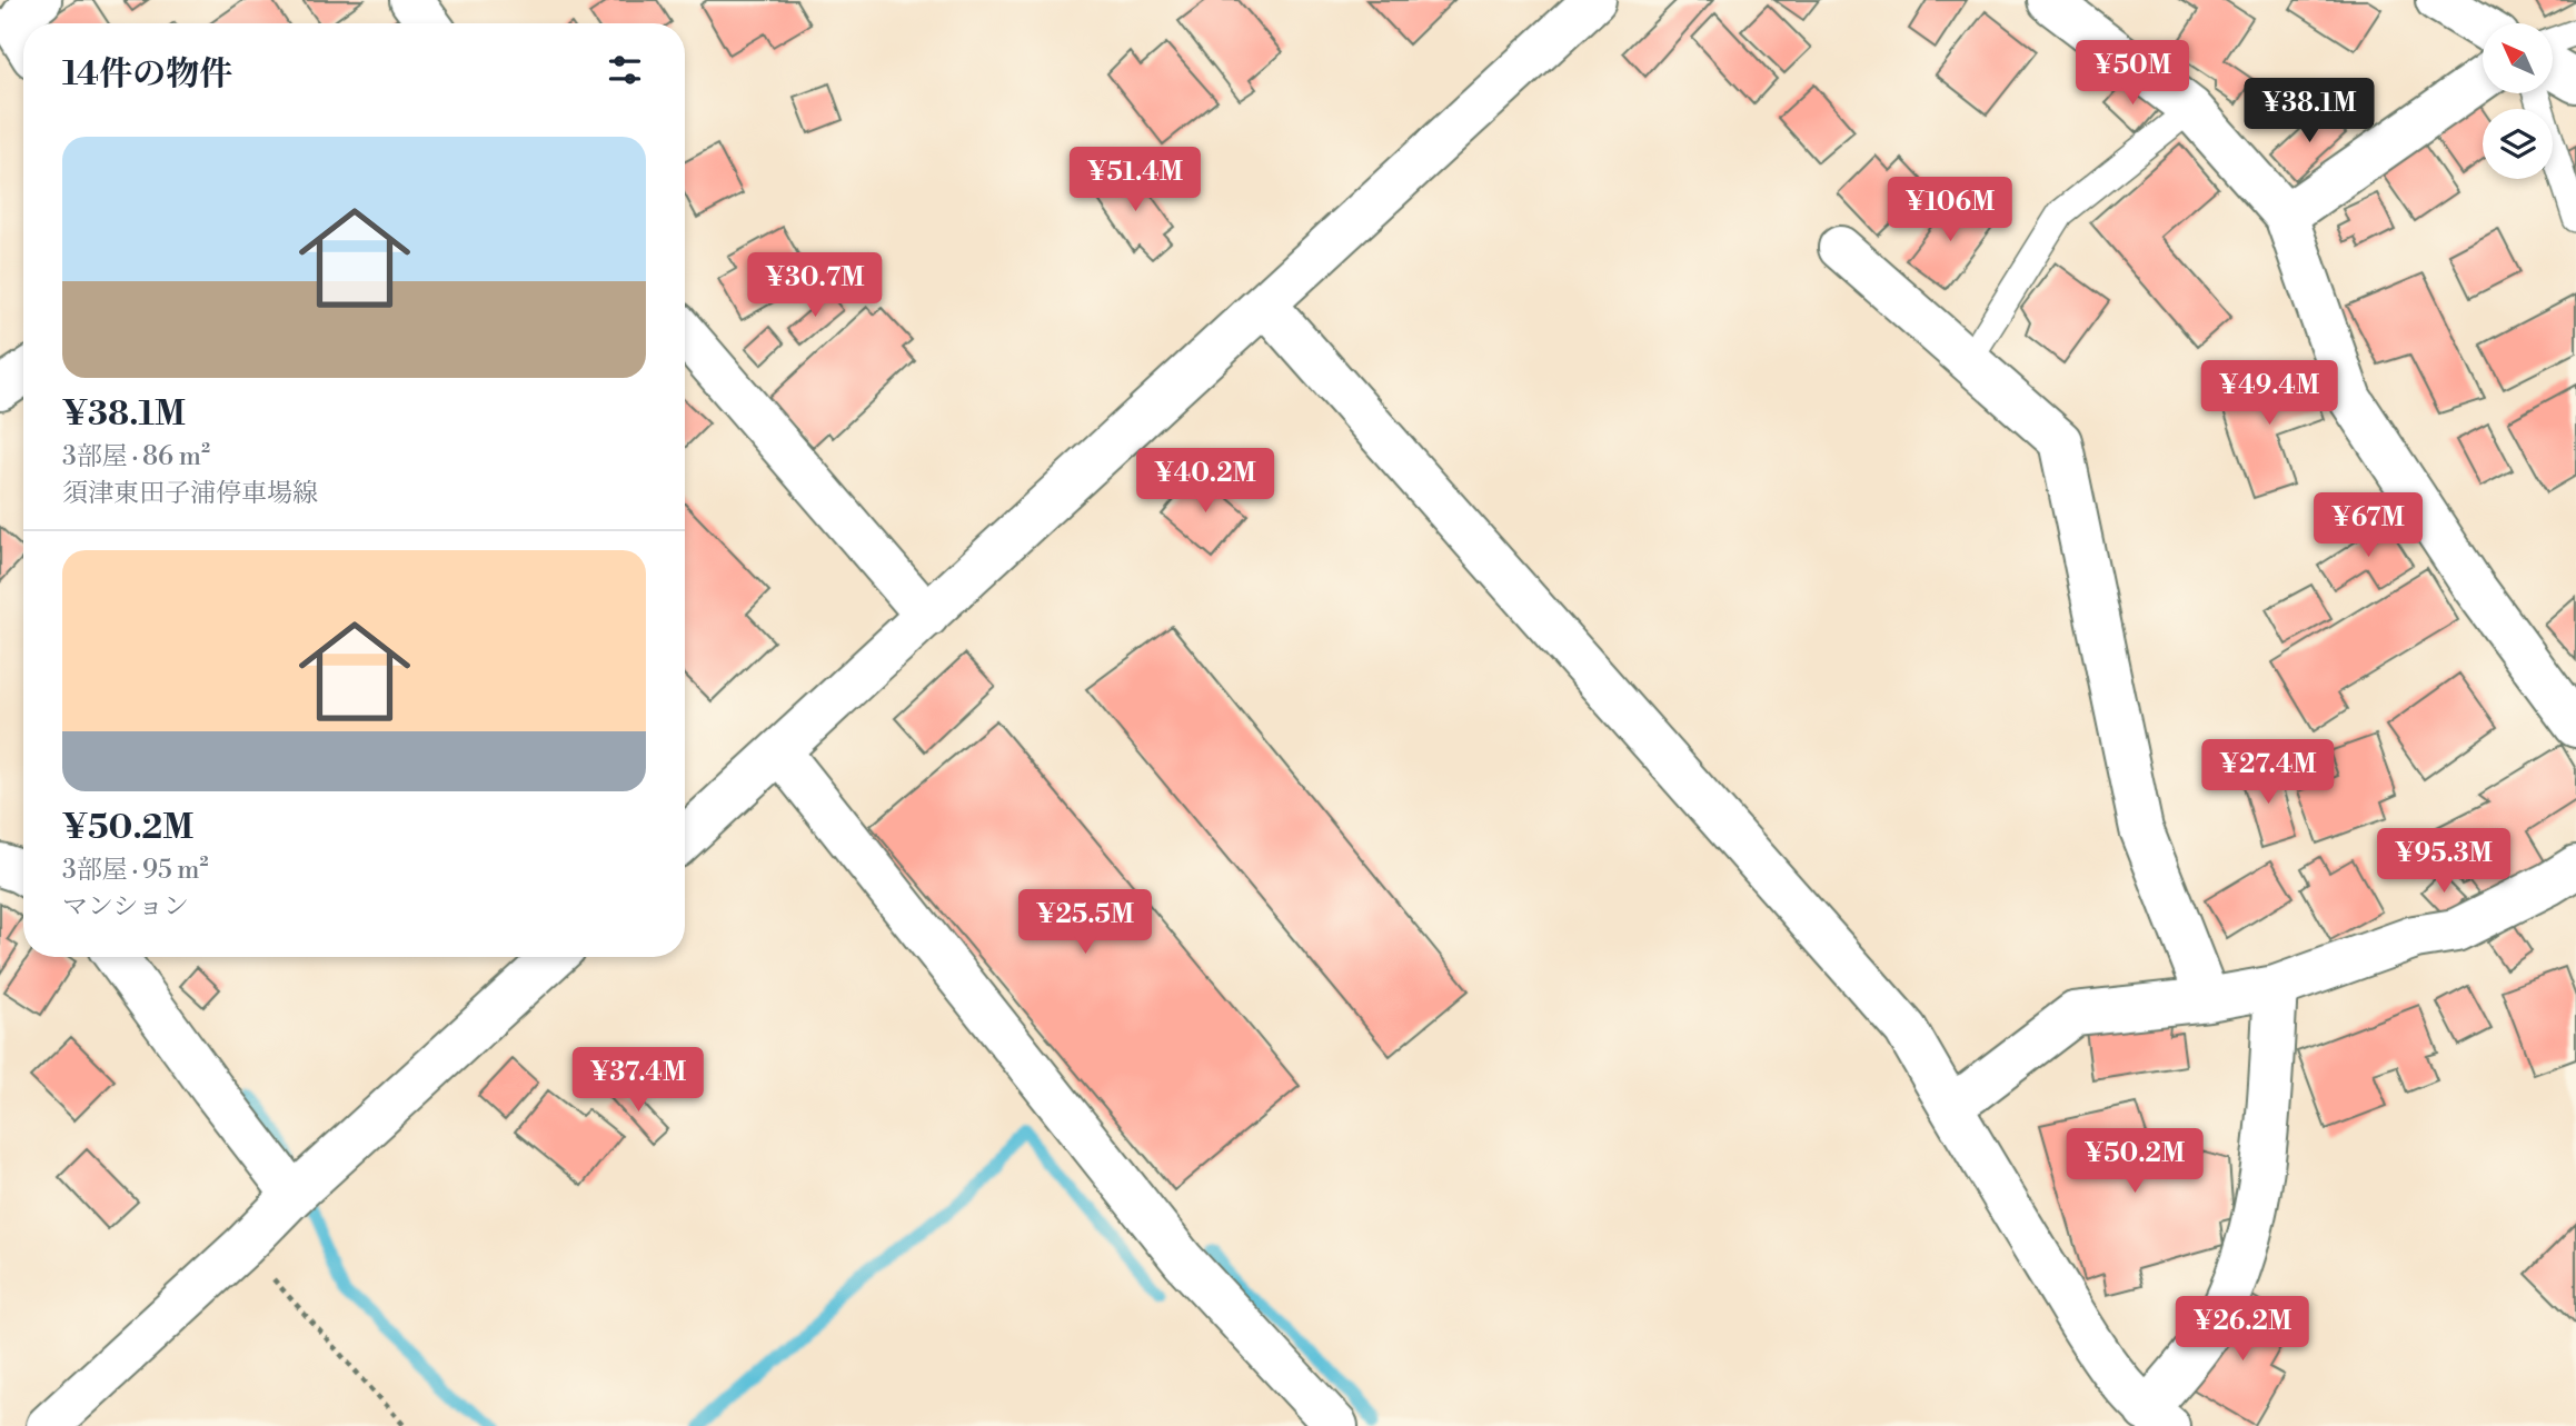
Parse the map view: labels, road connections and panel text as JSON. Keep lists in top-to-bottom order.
{
  "north": "top left",
  "page": {
    "heading": "14件の物件",
    "price": [
      "¥50M",
      "¥38.1M",
      "¥51.4M",
      "¥106M",
      "¥30.7M",
      "¥49.4M",
      "¥40.2M",
      "¥67M",
      "¥27.4M",
      "¥95.3M",
      "¥25.5M",
      "¥37.4M",
      "¥50.2M",
      "¥26.2M"
    ],
    "list": [
      {
        "name": "¥38.1M",
        "note": "3部屋 · 86 m² · 須津東田子浦停車場線"
      },
      {
        "name": "¥50.2M",
        "note": "3部屋 · 95 m² · マンション"
      }
    ]
  }
}
